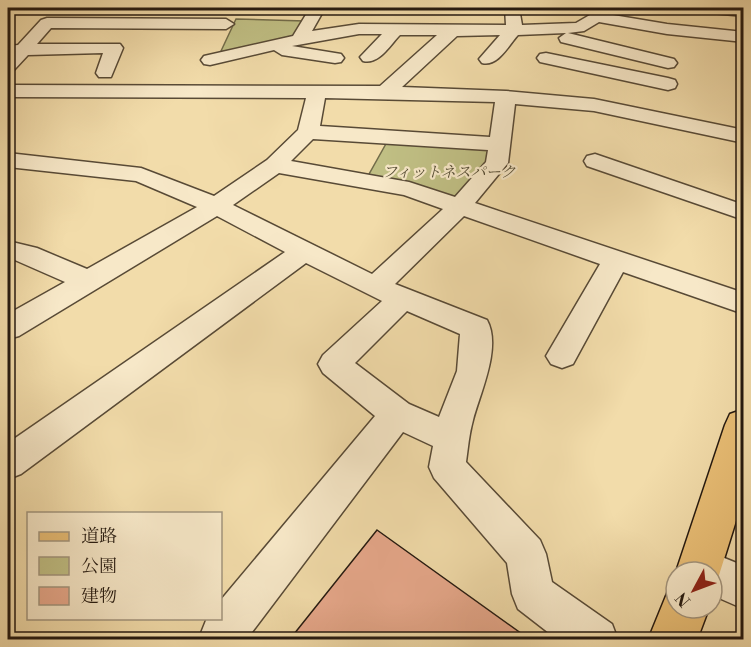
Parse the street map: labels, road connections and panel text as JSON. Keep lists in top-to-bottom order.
{
  "parks": ["フィットネスパーク"],
  "legend": ["道路", "公園", "建物"],
  "north": "bottom left"
}
